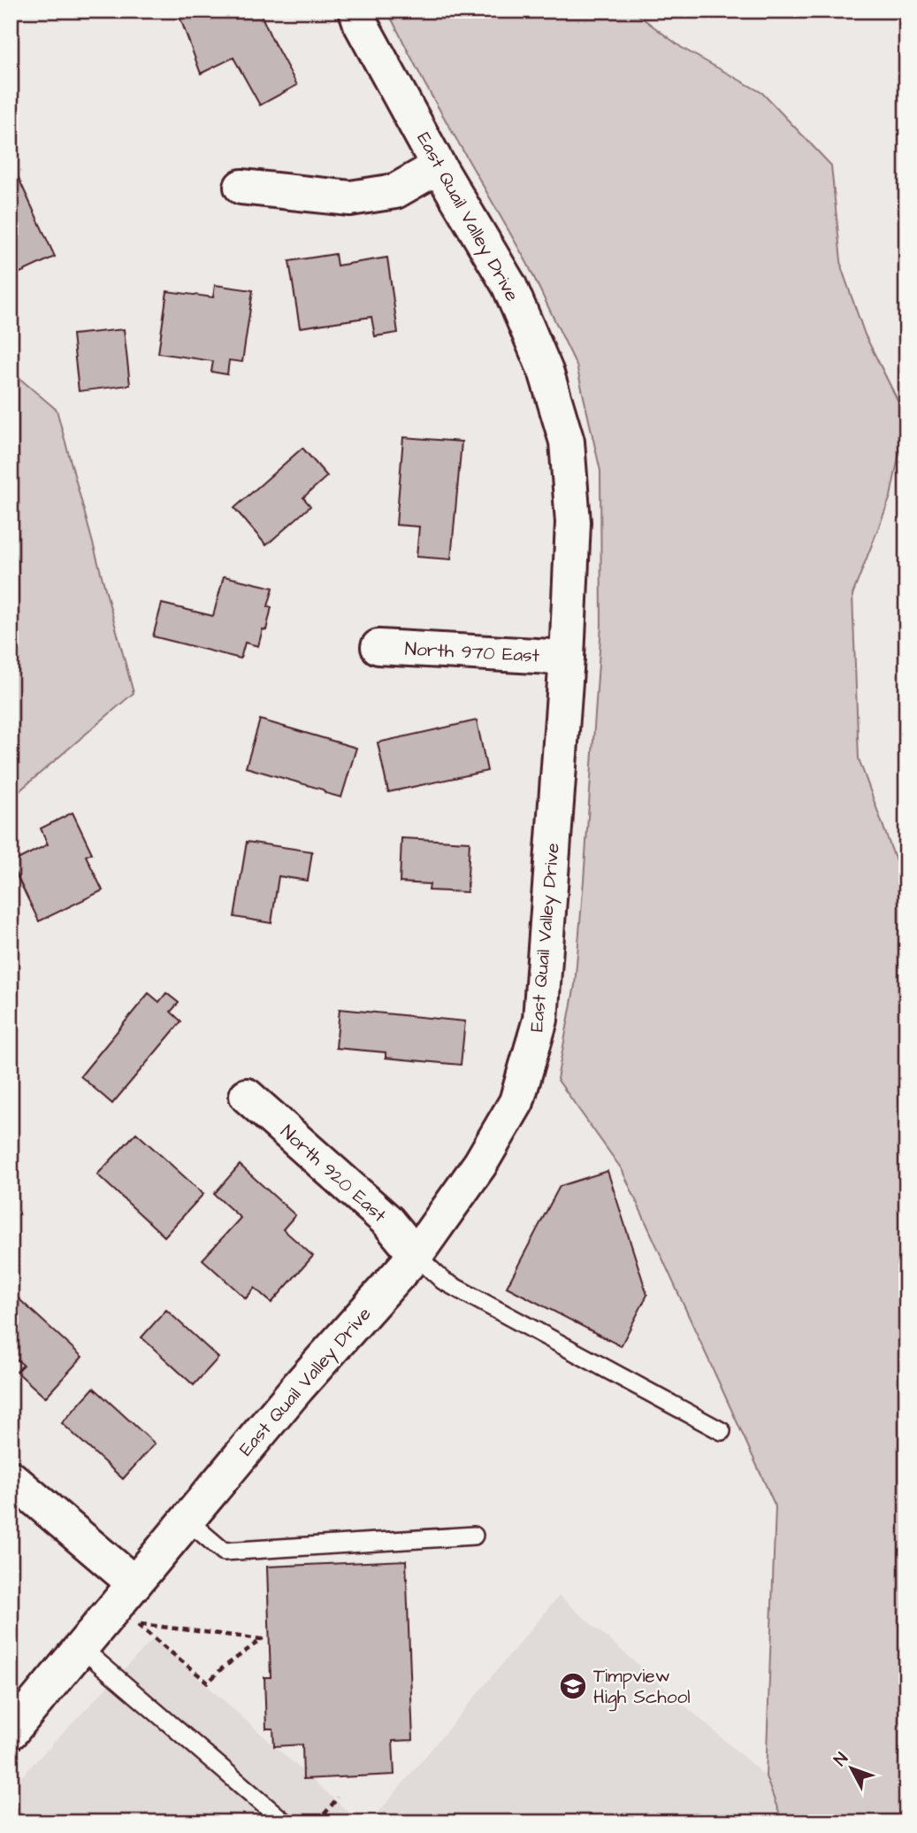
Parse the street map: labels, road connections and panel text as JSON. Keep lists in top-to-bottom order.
{
  "streets": {
    "street": ["East Quail Valley Drive", "North 970 East", "North 920 East"]
  },
  "crossings": [
    ["East Quail Valley Drive", "North 970 East"],
    ["East Quail Valley Drive", "North 920 East"]
  ],
  "places": {
    "school or university": ["Timpview High School"]
  },
  "north": "top left"
}
